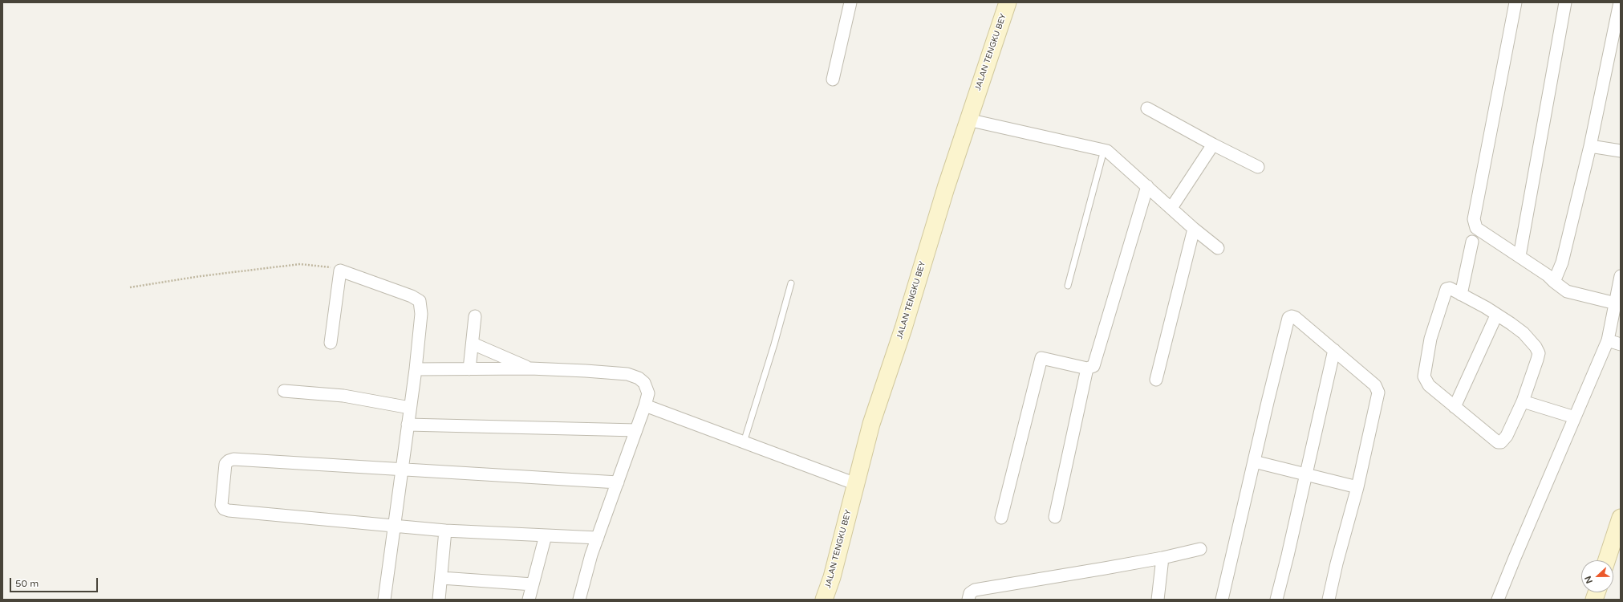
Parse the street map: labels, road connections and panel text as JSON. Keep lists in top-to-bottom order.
{
  "streets": {
    "main road": ["JALAN TENGKU BEY"]
  },
  "scale_bar": "50 m",
  "north": "left"
}
